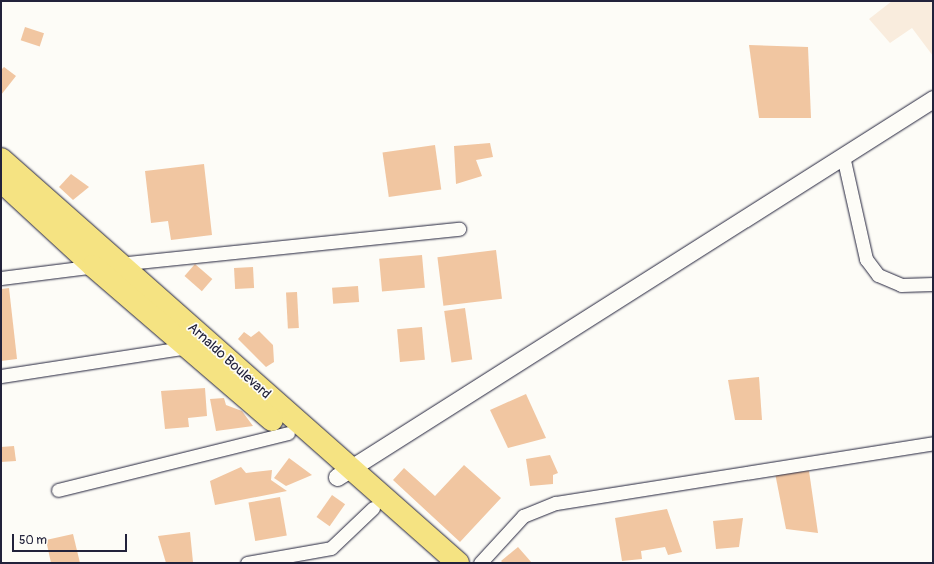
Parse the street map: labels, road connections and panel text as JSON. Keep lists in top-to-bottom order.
{
  "streets": {
    "highway": ["Arnaldo Boulevard"]
  },
  "scale_bar": "50 m"
}
